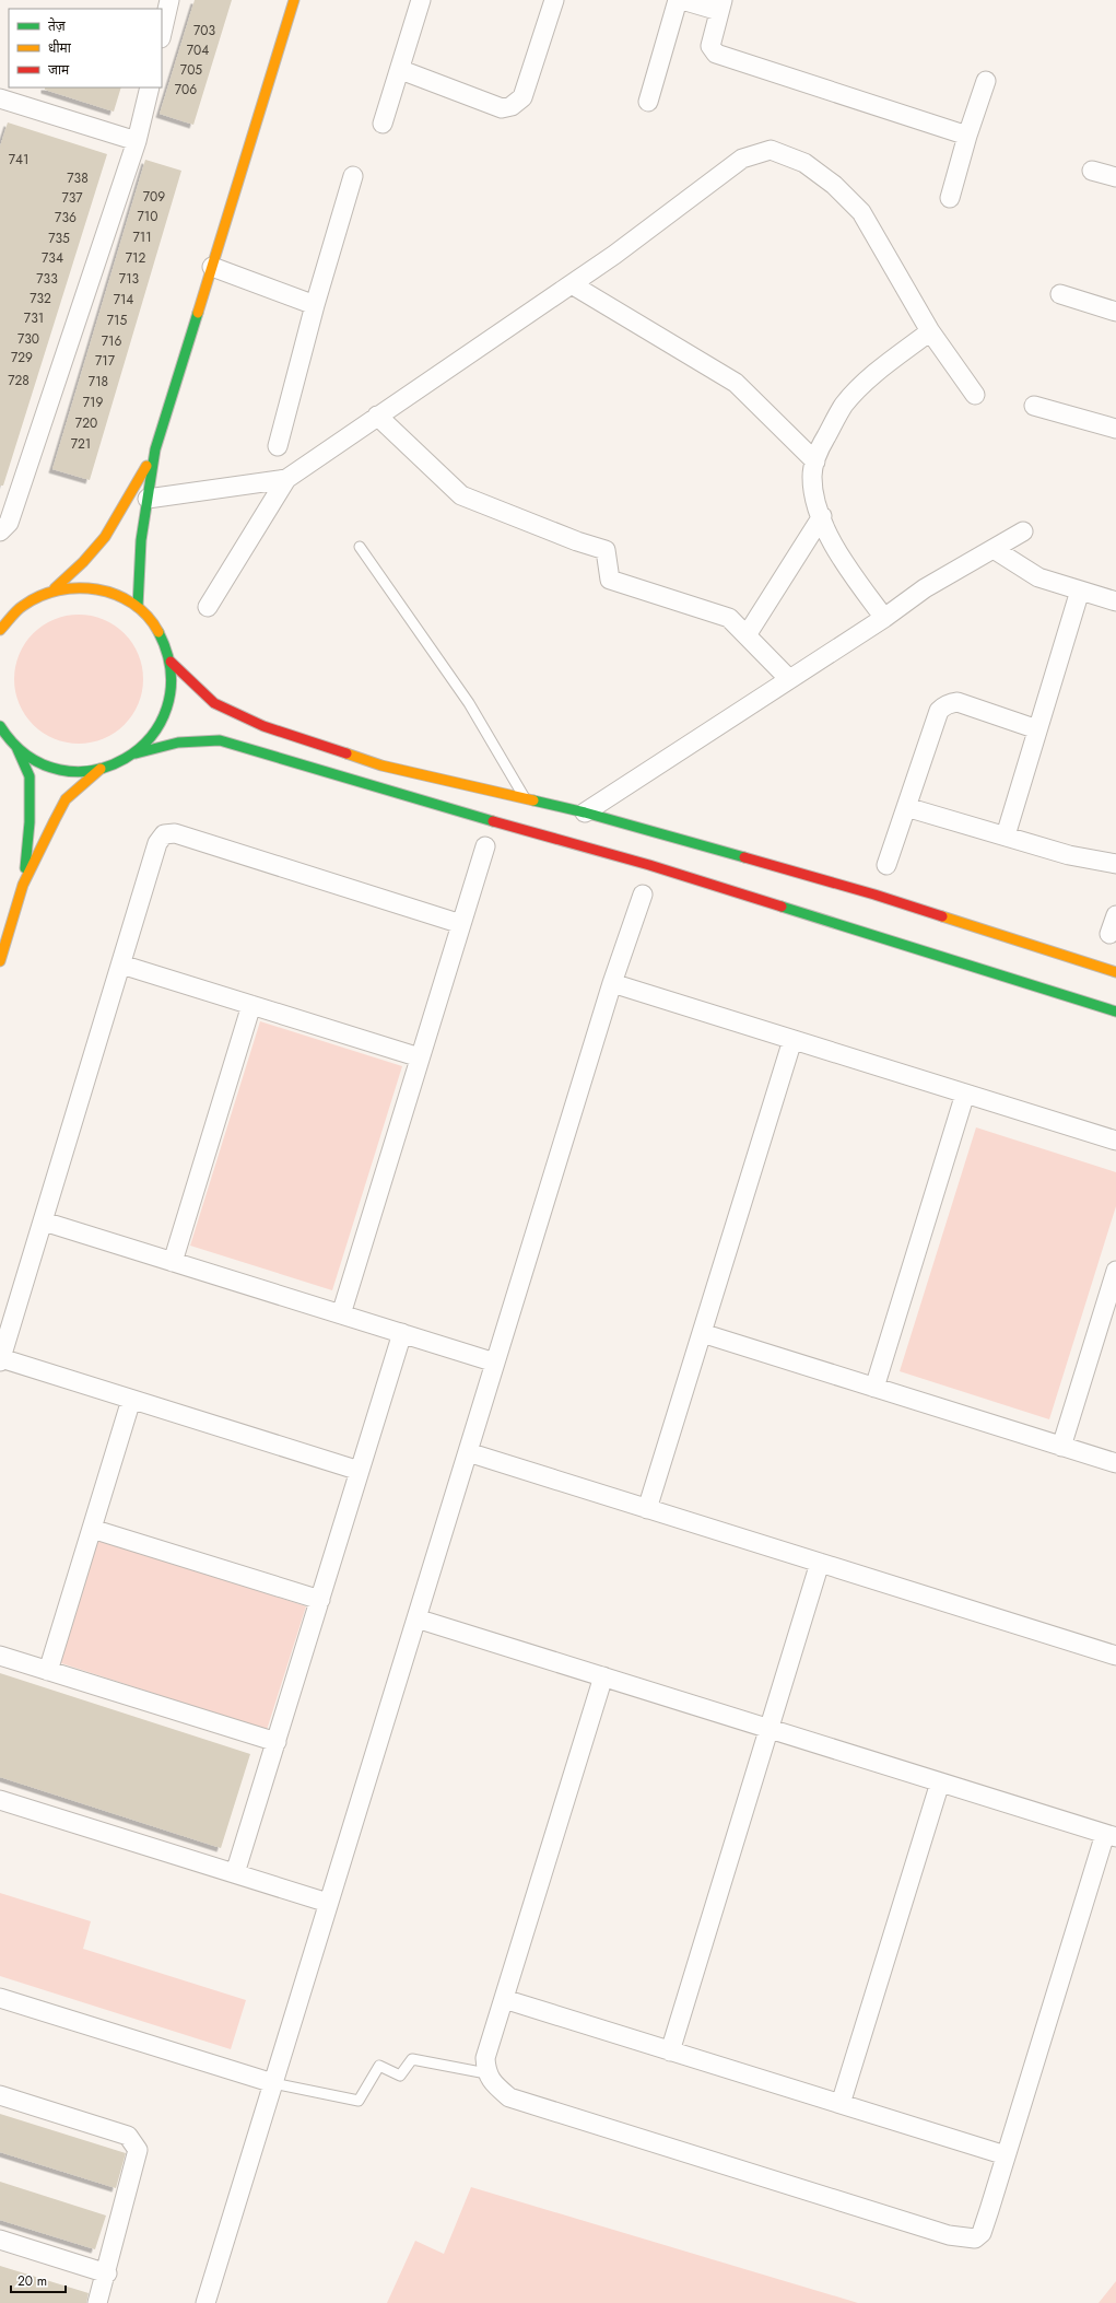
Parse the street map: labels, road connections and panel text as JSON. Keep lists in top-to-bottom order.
{
  "house_numbers": [
    "703",
    "704",
    "705",
    "706",
    "741",
    "738",
    "709",
    "737",
    "710",
    "736",
    "711",
    "735",
    "734",
    "712",
    "733",
    "713",
    "732",
    "714",
    "731",
    "715",
    "730",
    "716",
    "729",
    "717",
    "728",
    "718",
    "719",
    "720",
    "721"
  ],
  "legend": ["तेज़", "धीमा", "जाम"],
  "scale_bar": "20 m"
}
